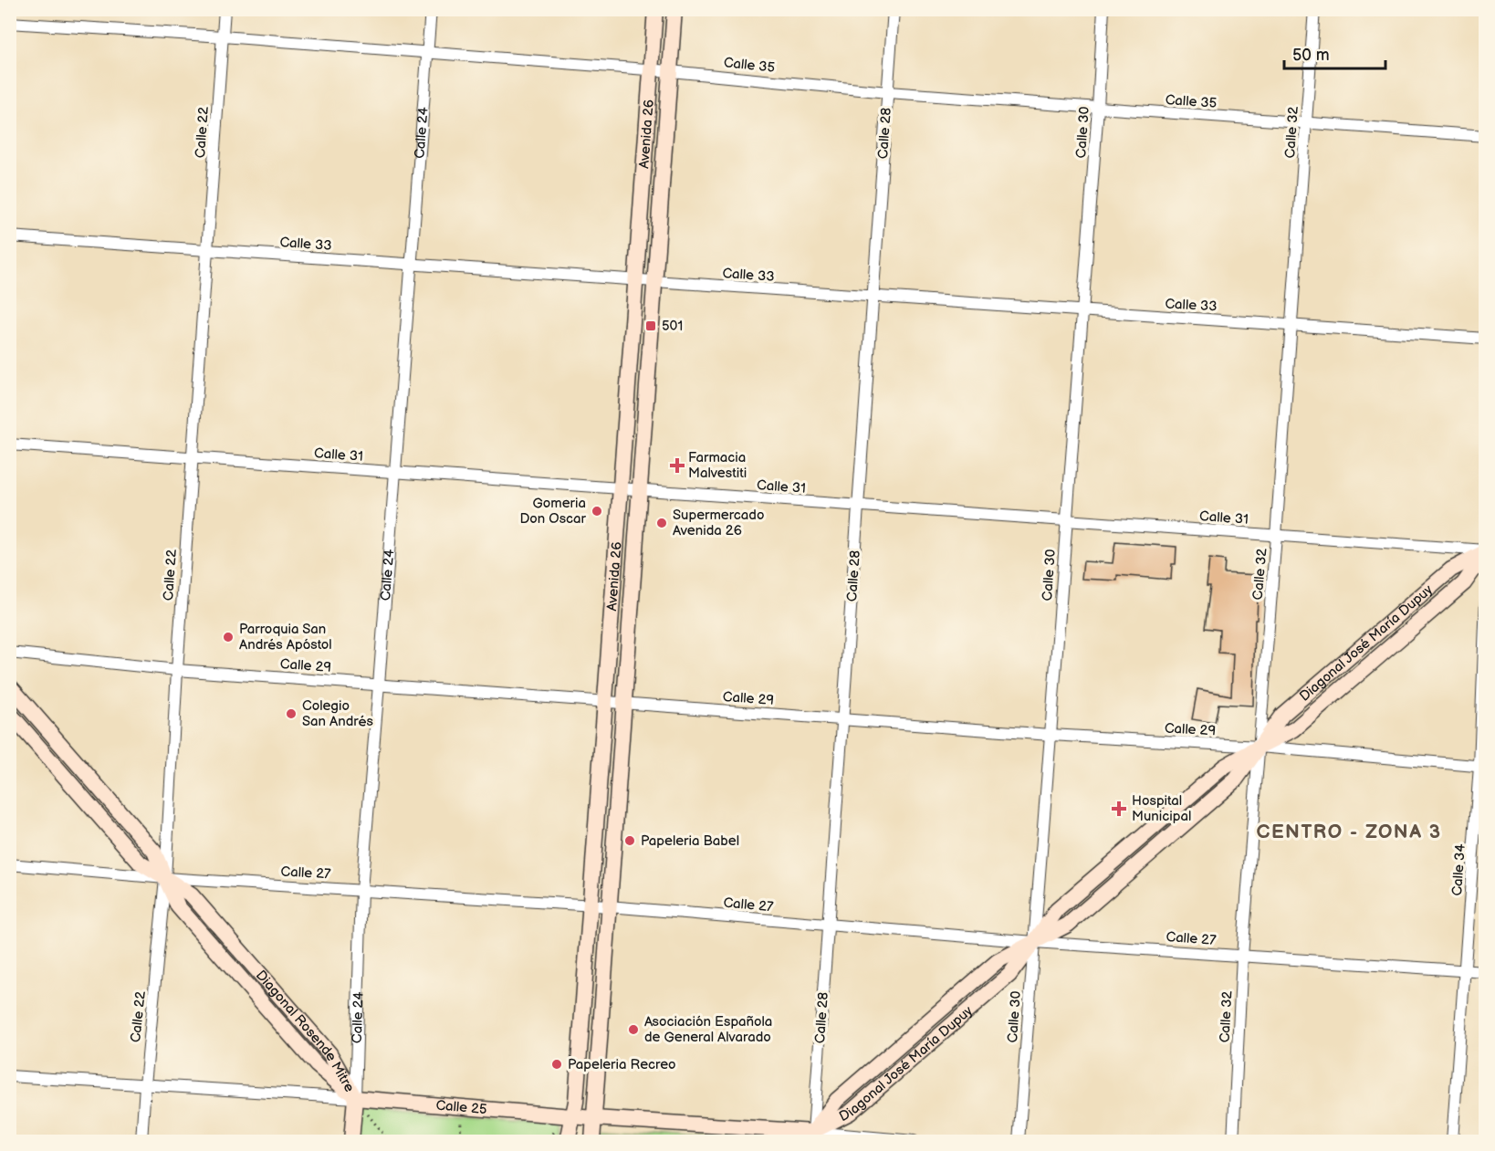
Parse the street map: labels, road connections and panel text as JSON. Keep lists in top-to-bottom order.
{
  "streets": {
    "main road": [
      "Calle 24",
      "Avenida 26",
      "Diagonal José María Dupuy",
      "Diagonal Rosende Mitre",
      "Calle 25"
    ],
    "street": [
      "Calle 35",
      "Calle 22",
      "Calle 30",
      "Calle 32",
      "Calle 28",
      "Calle 33",
      "Calle 31",
      "Calle 29",
      "Calle 34",
      "Calle 27"
    ]
  },
  "crossings": [
    ["Calle 35", "Calle 22"],
    ["Calle 35", "Calle 30"],
    ["Calle 35", "Calle 32"],
    ["Calle 35", "Calle 24"],
    ["Calle 35", "Avenida 26"],
    ["Calle 35", "Calle 28"],
    ["Calle 22", "Calle 33"],
    ["Calle 22", "Calle 31"],
    ["Calle 22", "Calle 29"],
    ["Calle 22", "Calle 27"],
    ["Calle 22", "Diagonal Rosende Mitre"],
    ["Calle 22", "Calle 25"],
    ["Calle 30", "Calle 33"],
    ["Calle 30", "Calle 31"],
    ["Calle 30", "Diagonal José María Dupuy"],
    ["Calle 30", "Calle 29"],
    ["Calle 30", "Calle 27"],
    ["Calle 32", "Calle 33"],
    ["Calle 32", "Calle 31"],
    ["Calle 32", "Diagonal José María Dupuy"],
    ["Calle 32", "Calle 29"],
    ["Calle 32", "Calle 27"],
    ["Calle 24", "Calle 33"],
    ["Calle 24", "Calle 31"],
    ["Calle 24", "Calle 29"],
    ["Calle 24", "Calle 27"],
    ["Calle 24", "Diagonal Rosende Mitre"],
    ["Calle 24", "Calle 25"],
    ["Avenida 26", "Calle 33"],
    ["Avenida 26", "Calle 31"],
    ["Avenida 26", "Calle 29"],
    ["Avenida 26", "Calle 27"],
    ["Avenida 26", "Calle 25"],
    ["Calle 28", "Calle 33"],
    ["Calle 28", "Calle 31"],
    ["Calle 28", "Diagonal José María Dupuy"],
    ["Calle 28", "Calle 29"],
    ["Calle 28", "Calle 27"],
    ["Calle 28", "Calle 25"],
    ["Calle 31", "Diagonal José María Dupuy"],
    ["Diagonal José María Dupuy", "Calle 29"],
    ["Diagonal José María Dupuy", "Calle 27"],
    ["Diagonal José María Dupuy", "Calle 25"],
    ["Calle 29", "Calle 34"],
    ["Calle 34", "Calle 27"],
    ["Calle 27", "Diagonal Rosende Mitre"],
    ["Diagonal Rosende Mitre", "Calle 25"]
  ],
  "districts": ["CENTRO - ZONA 3"],
  "places": {
    "transit": ["501"],
    "health": ["Farmacia Malvestiti", "Hospital Municipal"],
    "other": [
      "Gomeria Don Oscar",
      "Supermercado Avenida 26",
      "Parroquia San Andrés Apóstol",
      "Colegio San Andrés",
      "Papeleria Babel",
      "Asociación Española de General Alvarado",
      "Papeleria Recreo"
    ]
  },
  "scale_bar": "50 m"
}
